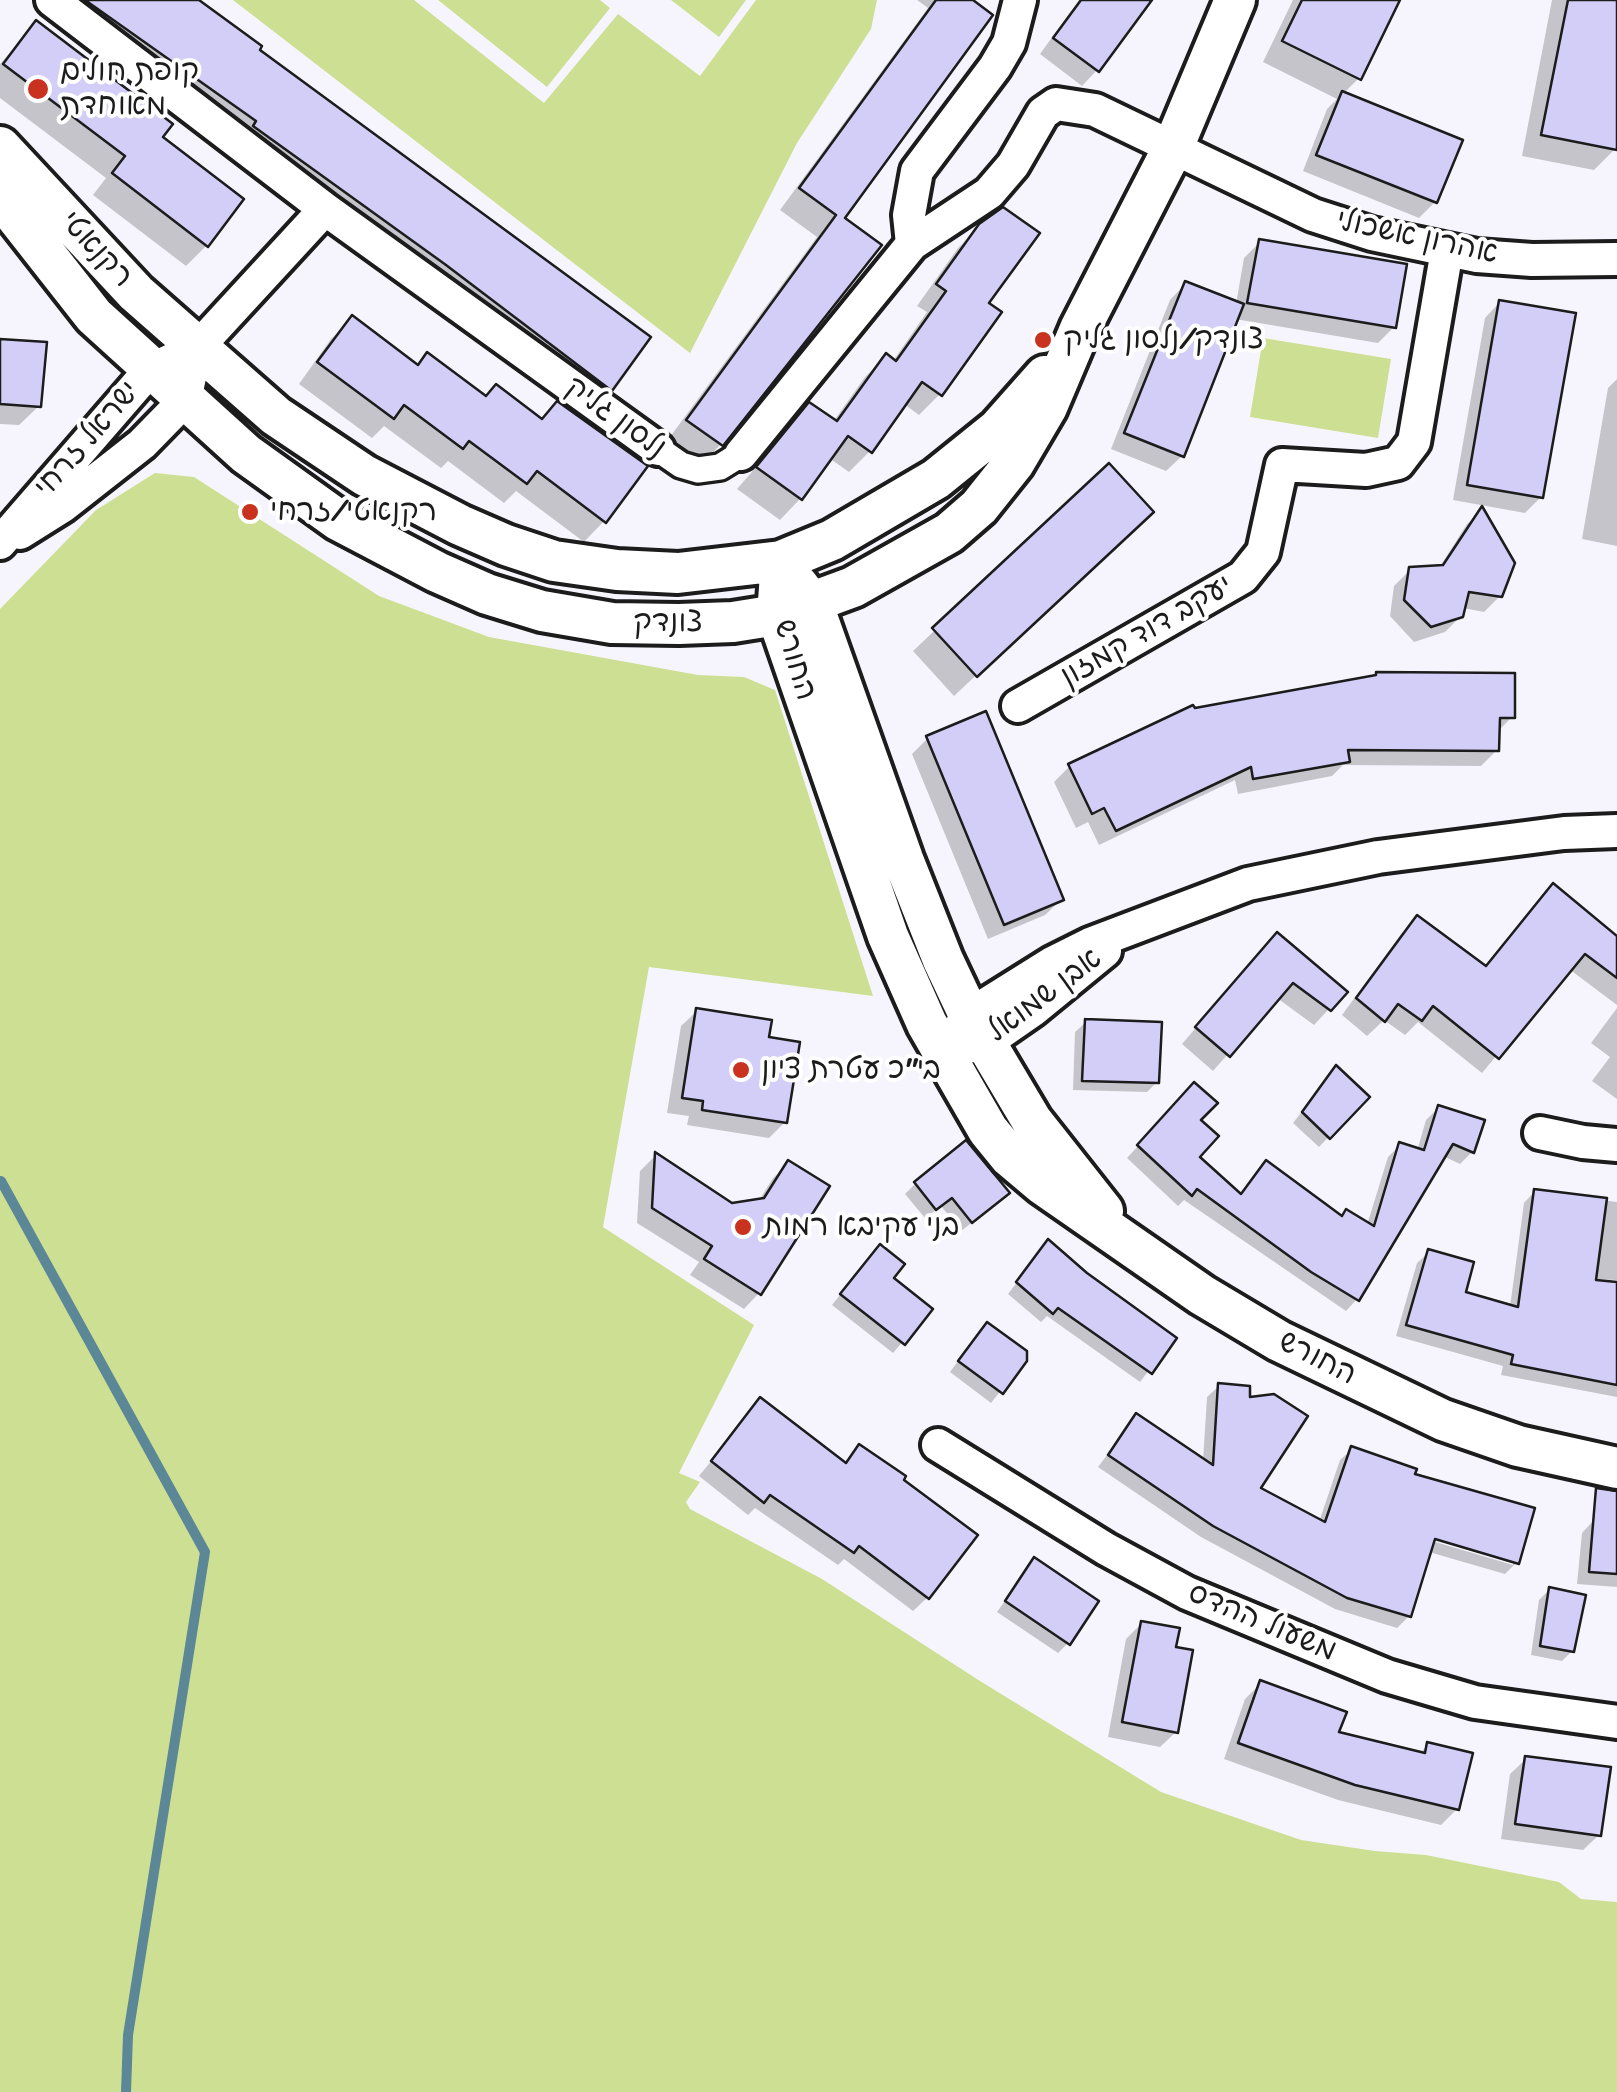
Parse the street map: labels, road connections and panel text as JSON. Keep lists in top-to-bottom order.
{
  "streets": {
    "street": [
      "אהרון אשכולי",
      "רקנאטי",
      "נלסון גליק",
      "ישראל זרחי",
      "צונדק",
      "יעקב דוד קמזון",
      "החורש",
      "אבן שמואל",
      "משעול ההדס"
    ]
  },
  "crossings": [
    ["אהרון אשכולי", "נלסון גליק"],
    ["אהרון אשכולי", "צונדק"],
    ["אהרון אשכולי", "יעקב דוד קמזון"],
    ["רקנאטי", "ישראל זרחי"],
    ["רקנאטי", "צונדק"],
    ["נלסון גליק", "צונדק"],
    ["ישראל זרחי", "צונדק"],
    ["צונדק", "החורש"],
    ["החורש", "אבן שמואל"]
  ],
  "places": [
    "קופת חולים מאוחדת",
    "צונדק/נלסון גליק",
    "רקנאטי/זרחי",
    "בי\"כ עטרת ציון",
    "בני עקיבא רמות"
  ]
}
